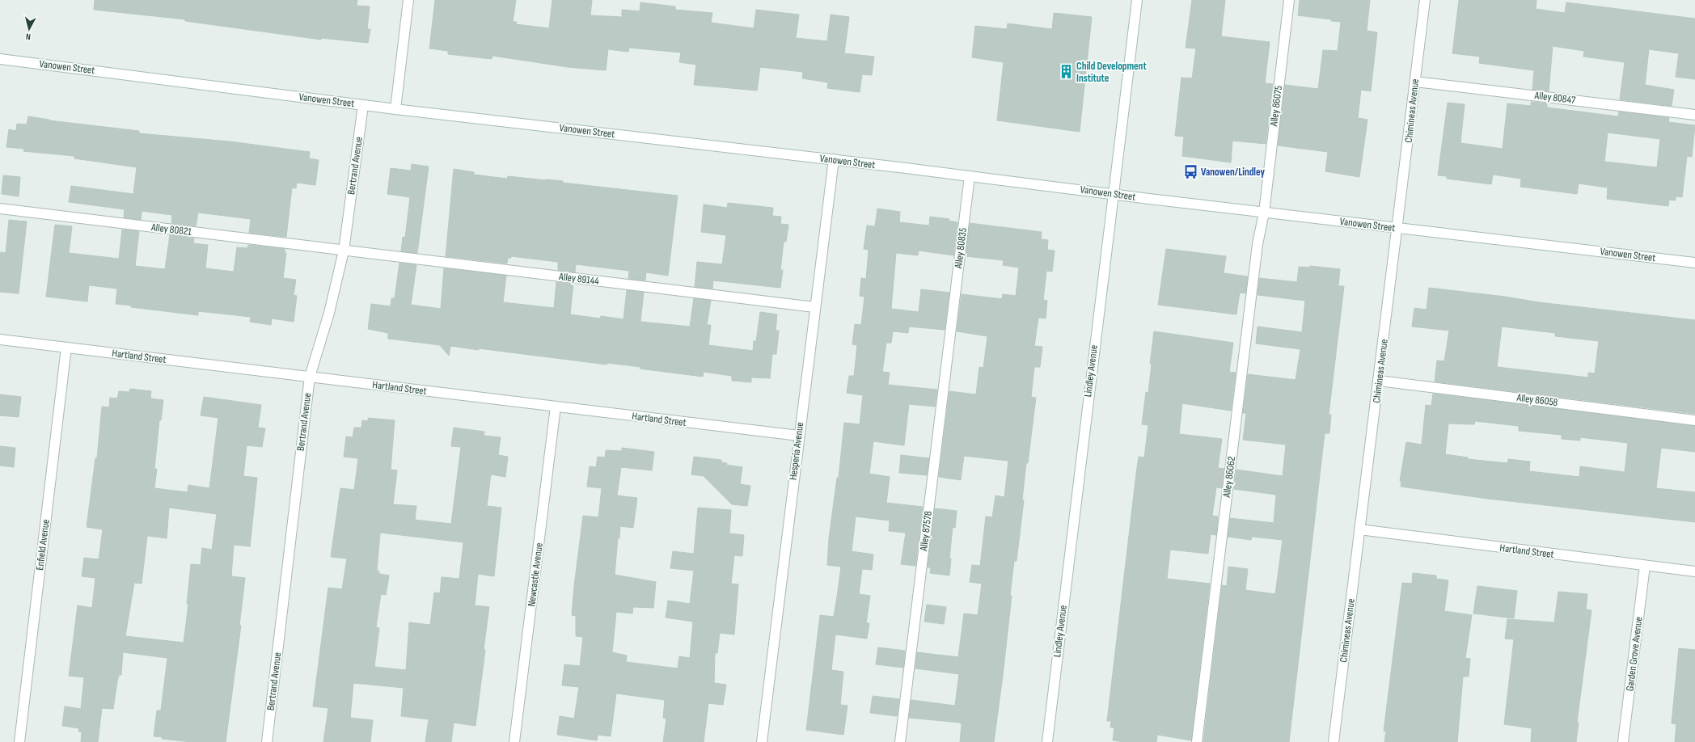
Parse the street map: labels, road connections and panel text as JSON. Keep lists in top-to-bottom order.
{
  "streets": {
    "street": [
      "Vanowen Street",
      "Alley 80847",
      "Alley 86075",
      "Chimineas Avenue",
      "Bertrand Avenue",
      "Alley 80821",
      "Alley 80835",
      "Alley 89144",
      "Hartland Street",
      "Lindley Avenue",
      "Alley 86058",
      "Hesperia Avenue",
      "Alley 86062",
      "Alley 87578",
      "Enfield Avenue",
      "Newcastle Avenue",
      "Garden Grove Avenue"
    ]
  },
  "crossings": [
    ["Vanowen Street", "Alley 86075"],
    ["Vanowen Street", "Chimineas Avenue"],
    ["Vanowen Street", "Bertrand Avenue"],
    ["Vanowen Street", "Alley 80835"],
    ["Vanowen Street", "Lindley Avenue"],
    ["Vanowen Street", "Hesperia Avenue"],
    ["Vanowen Street", "Alley 86062"],
    ["Alley 80847", "Chimineas Avenue"],
    ["Alley 86075", "Alley 86062"],
    ["Chimineas Avenue", "Hartland Street"],
    ["Chimineas Avenue", "Alley 86058"],
    ["Bertrand Avenue", "Alley 80821"],
    ["Bertrand Avenue", "Alley 89144"],
    ["Bertrand Avenue", "Hartland Street"],
    ["Alley 80821", "Alley 89144"],
    ["Alley 80835", "Alley 87578"],
    ["Alley 89144", "Hesperia Avenue"],
    ["Hartland Street", "Hesperia Avenue"],
    ["Hartland Street", "Enfield Avenue"],
    ["Hartland Street", "Newcastle Avenue"],
    ["Hartland Street", "Garden Grove Avenue"]
  ],
  "places": {
    "building": ["Child Development Institute"],
    "bus stop": ["Vanowen/Lindley"]
  },
  "north": "bottom"
}
